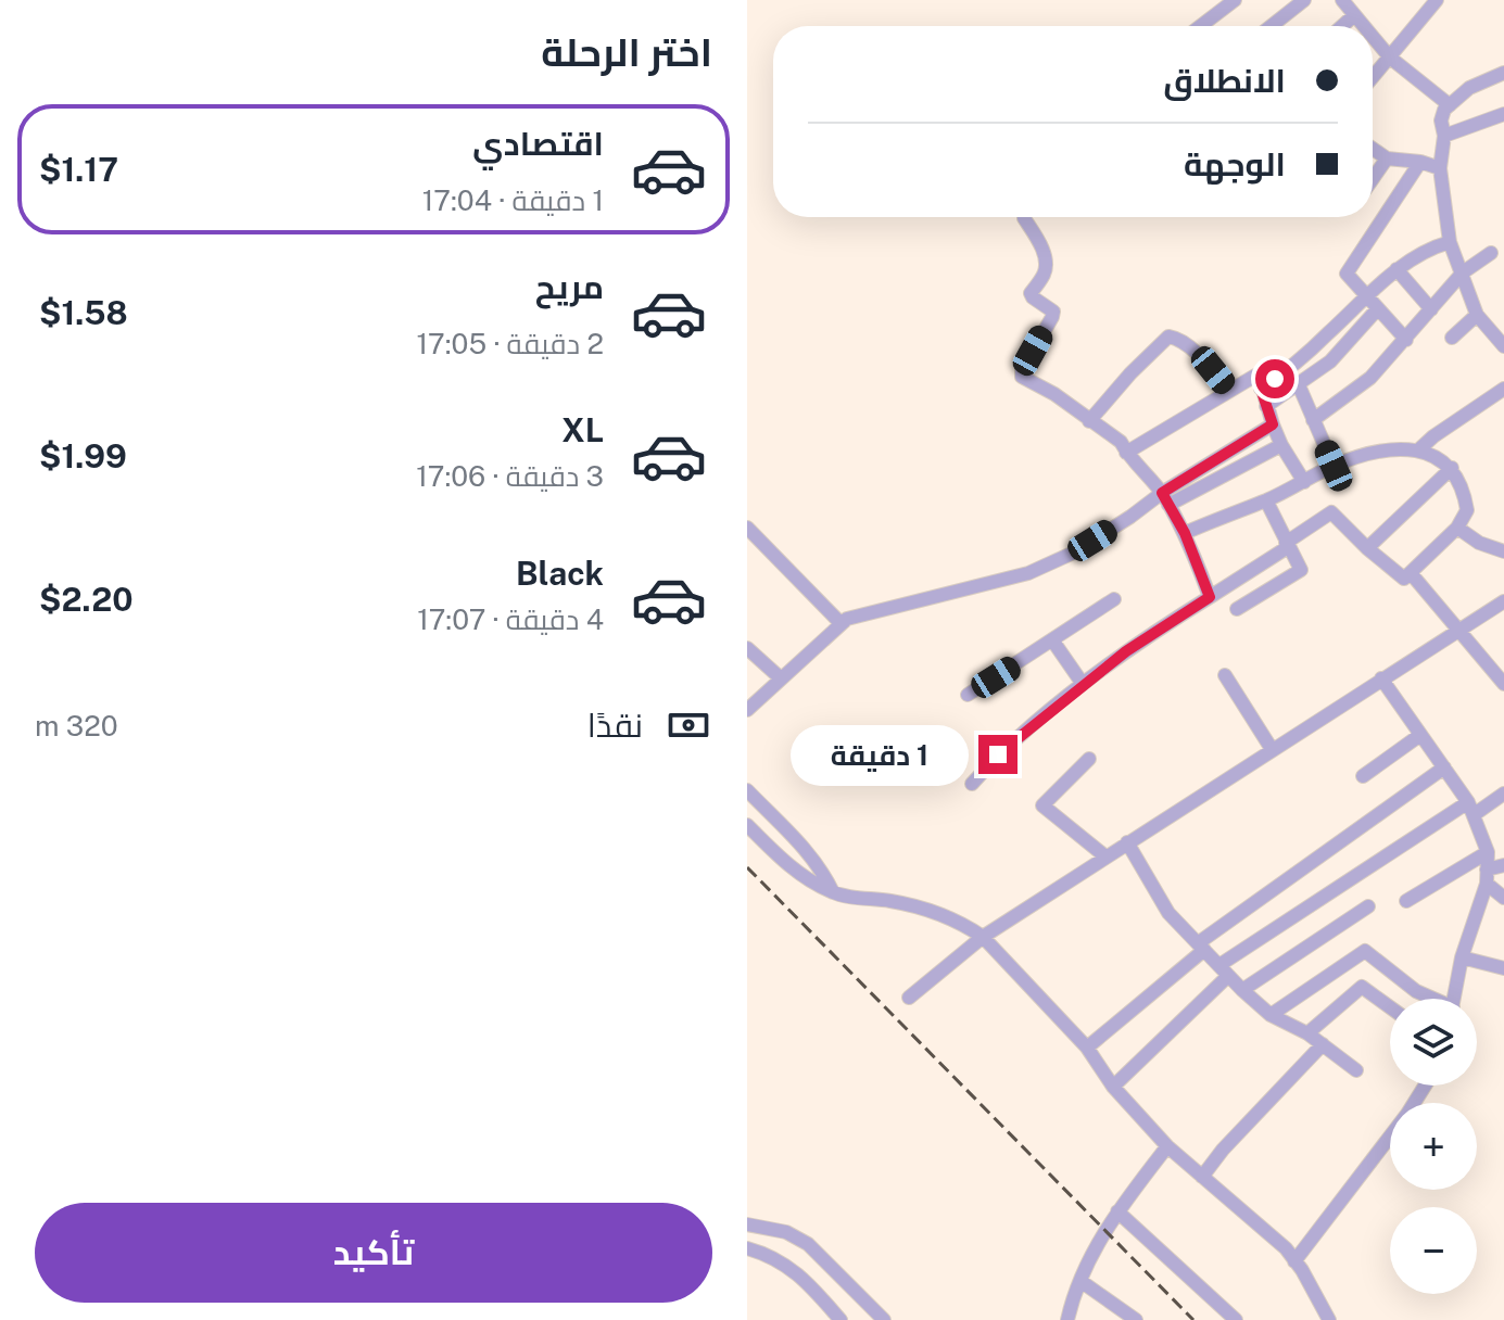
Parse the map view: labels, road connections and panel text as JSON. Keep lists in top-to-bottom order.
{
  "page": {
    "heading": "اختر الرحلة",
    "banner": ["الانطلاق", "الوجهة"],
    "list": [
      {
        "name": "اقتصادي",
        "note": "1 دقيقة · 17:04",
        "value": "$1.17"
      },
      {
        "name": "مريح",
        "note": "2 دقيقة · 17:05",
        "value": "$1.58"
      },
      {
        "name": "XL",
        "note": "3 دقيقة · 17:06",
        "value": "$1.99"
      },
      {
        "name": "Black",
        "note": "4 دقيقة · 17:07",
        "value": "$2.20"
      }
    ],
    "pay": ["نقدًا", "320 m"],
    "bubble": "1 دقيقة",
    "map_buttons": ["+", "−"],
    "buttons": "تأكيد"
  }
}
